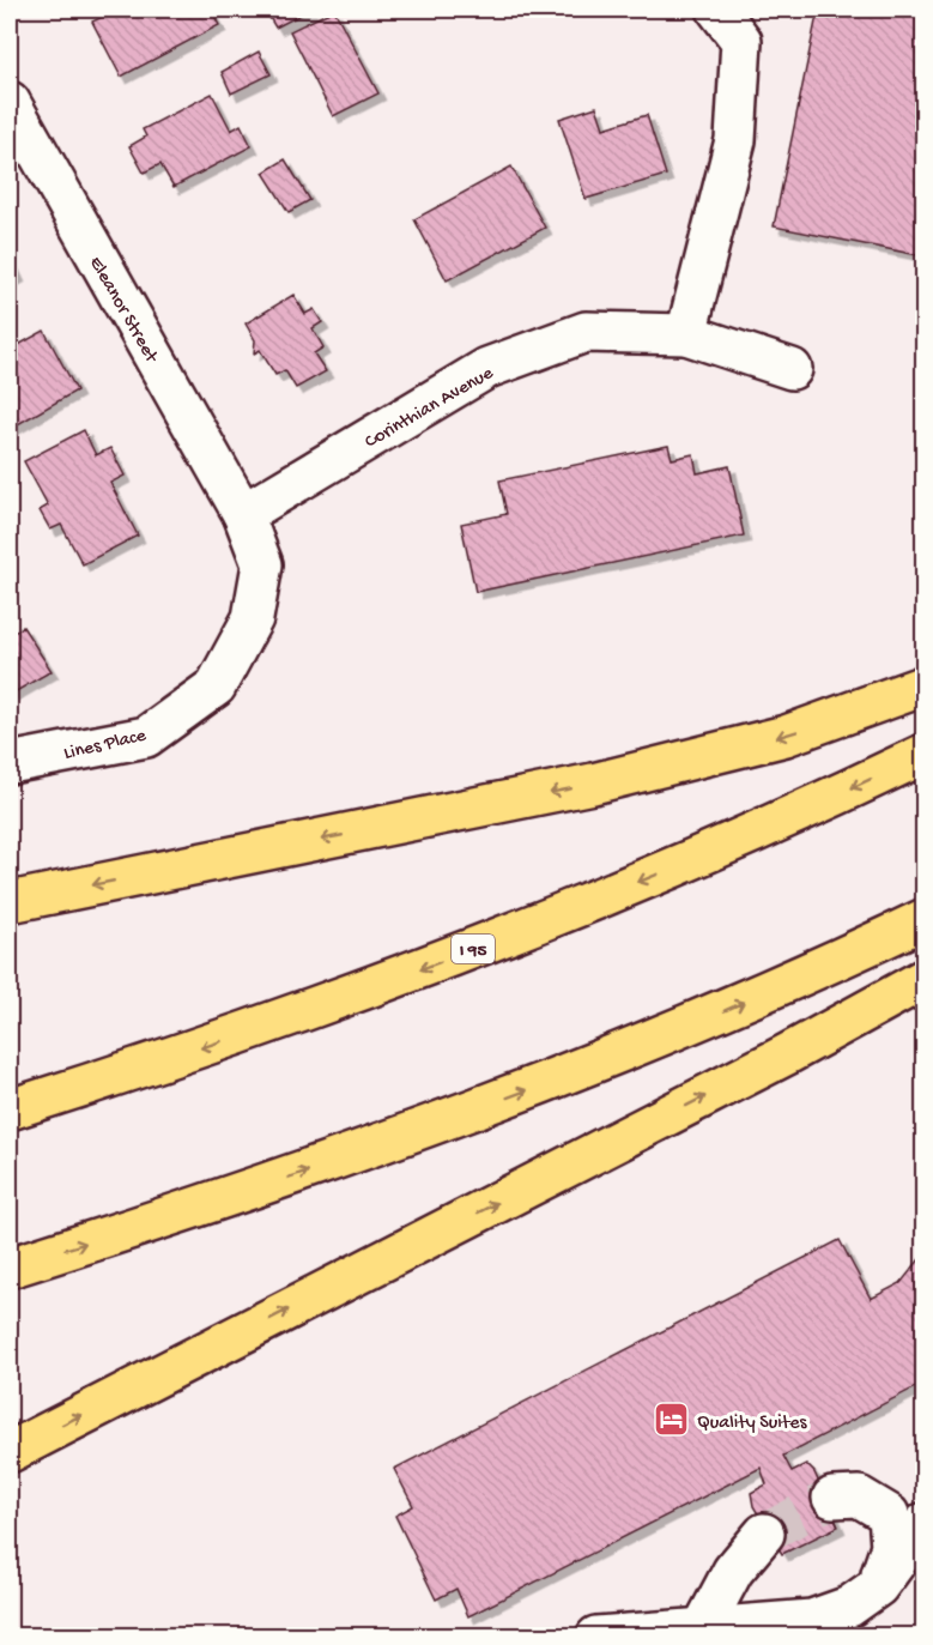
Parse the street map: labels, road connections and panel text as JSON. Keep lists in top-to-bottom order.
{
  "streets": {
    "highway": ["I 95"],
    "street": ["Eleanor Street", "Corinthian Avenue", "Lines Place"]
  },
  "crossings": [
    ["Eleanor Street", "Corinthian Avenue"],
    ["Eleanor Street", "Lines Place"],
    ["Corinthian Avenue", "Lines Place"]
  ],
  "places": {
    "hotel": ["Quality Suites"]
  }
}
